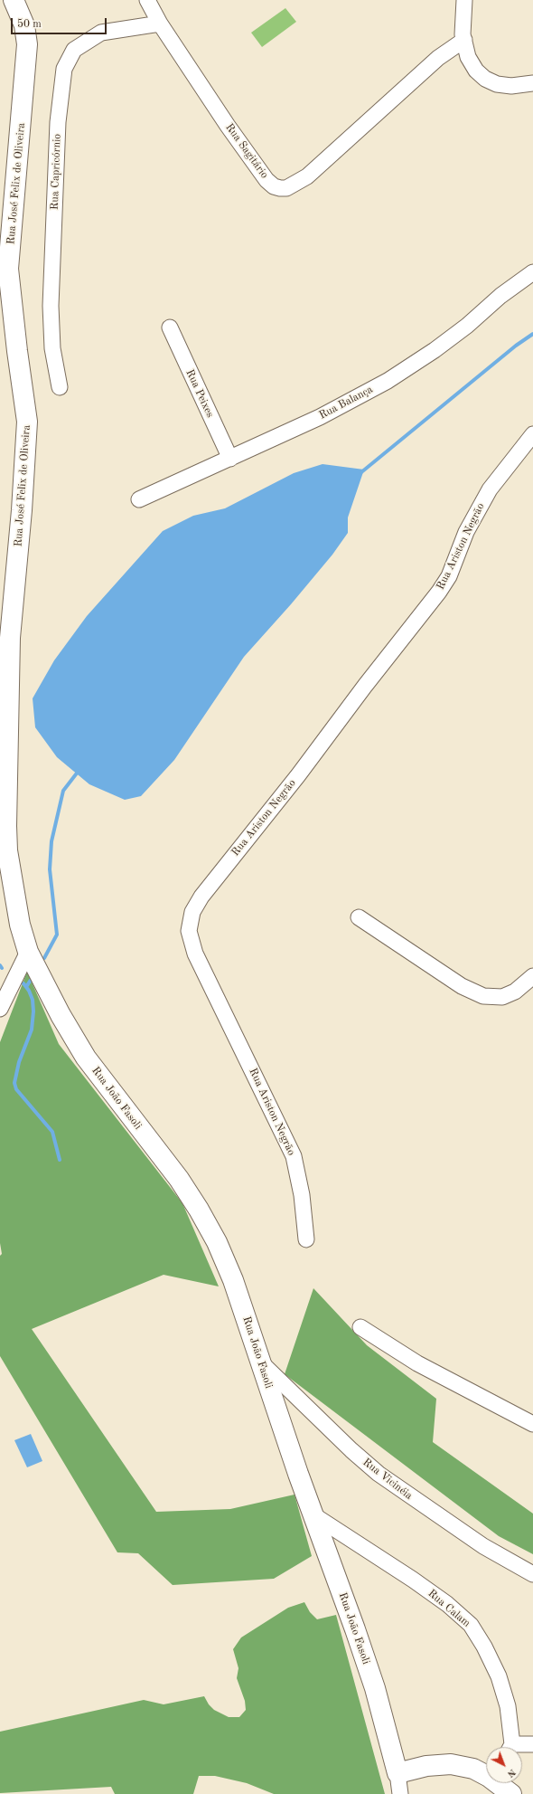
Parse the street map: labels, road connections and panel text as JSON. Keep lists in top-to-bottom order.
{
  "streets": {
    "main road": ["Rua José Felix de Oliveira", "Rua João Fasoli"],
    "street": [
      "Rua Sagitário",
      "Rua Capricórnio",
      "Rua Peixes",
      "Rua Balança",
      "Rua Ariston Negrão",
      "Rua Vicinéia",
      "Rua Calam"
    ]
  },
  "crossings": [
    ["Rua Sagitário", "Rua Capricórnio"],
    ["Rua José Felix de Oliveira", "Rua João Fasoli"],
    ["Rua Peixes", "Rua Balança"],
    ["Rua João Fasoli", "Rua Vicinéia"],
    ["Rua João Fasoli", "Rua Calam"]
  ],
  "scale_bar": "50 m",
  "north": "bottom right"
}
